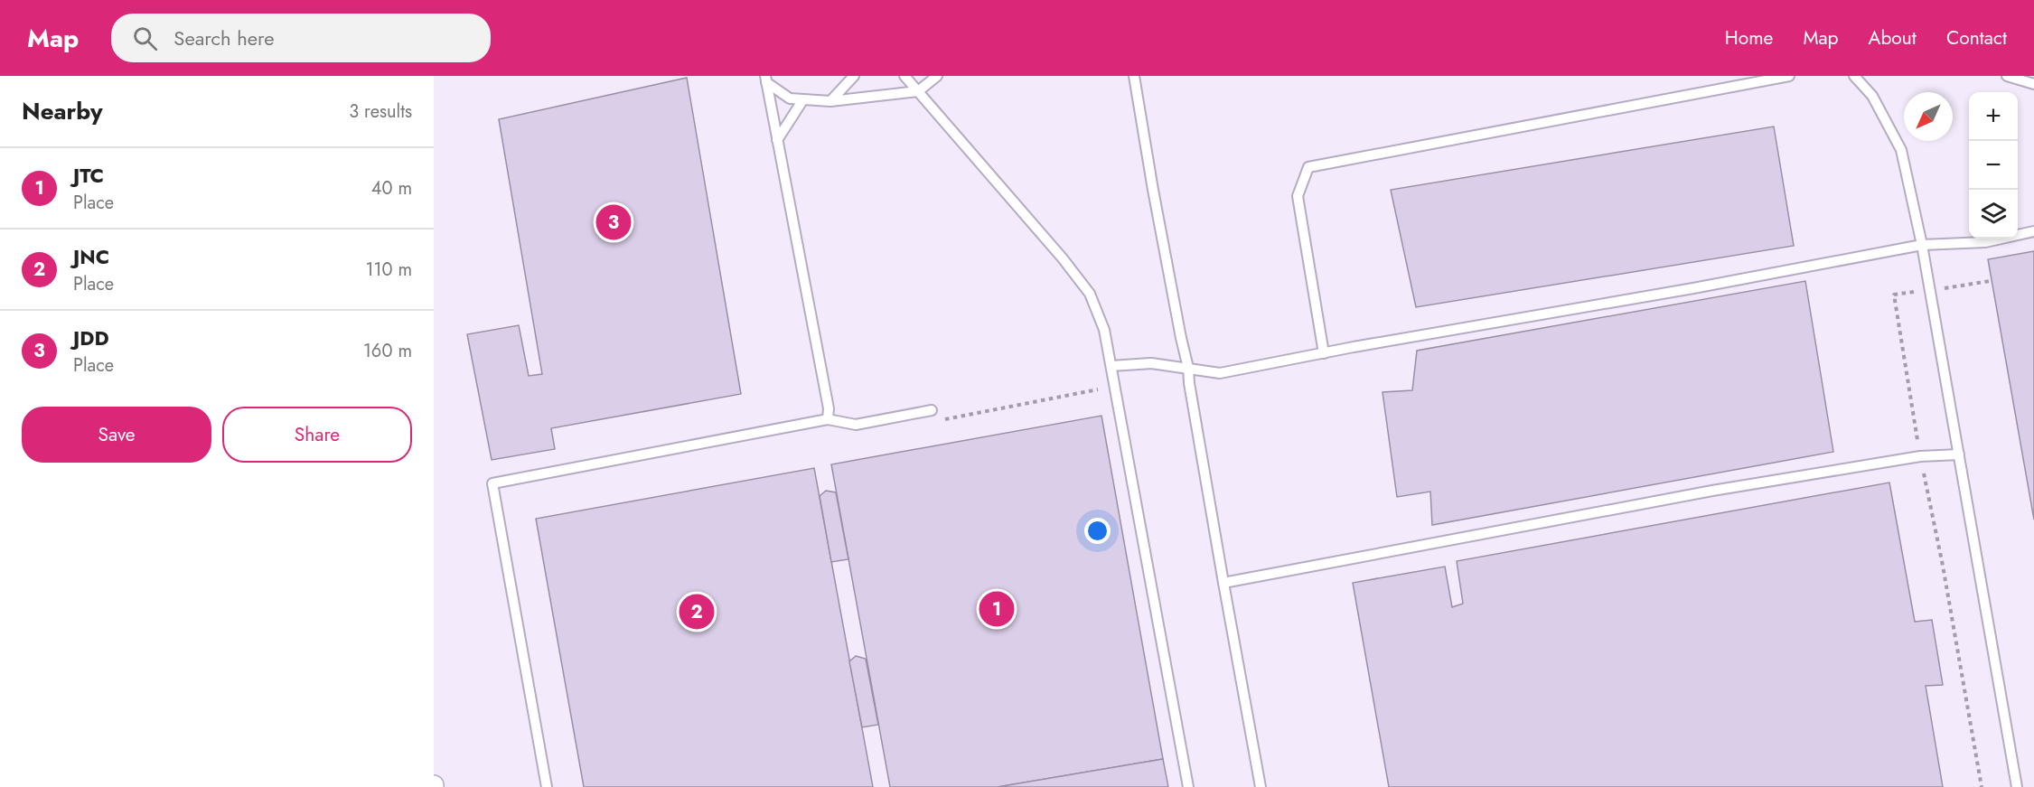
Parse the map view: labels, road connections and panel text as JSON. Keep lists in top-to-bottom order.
{
  "north": "bottom left",
  "page": {
    "header": "Map",
    "search": "Search here",
    "nav": [
      "Home",
      "Map",
      "About",
      "Contact"
    ],
    "heading": ["Nearby", "3 results"],
    "map_buttons": ["+", "−"],
    "list": [
      {
        "mark": "1",
        "name": "JTC",
        "note": "Place",
        "value": "40 m"
      },
      {
        "mark": "2",
        "name": "JNC",
        "note": "Place",
        "value": "110 m"
      },
      {
        "mark": "3",
        "name": "JDD",
        "note": "Place",
        "value": "160 m"
      }
    ],
    "pins": ["3", "1", "2"],
    "buttons": ["Save", "Share"]
  }
}
